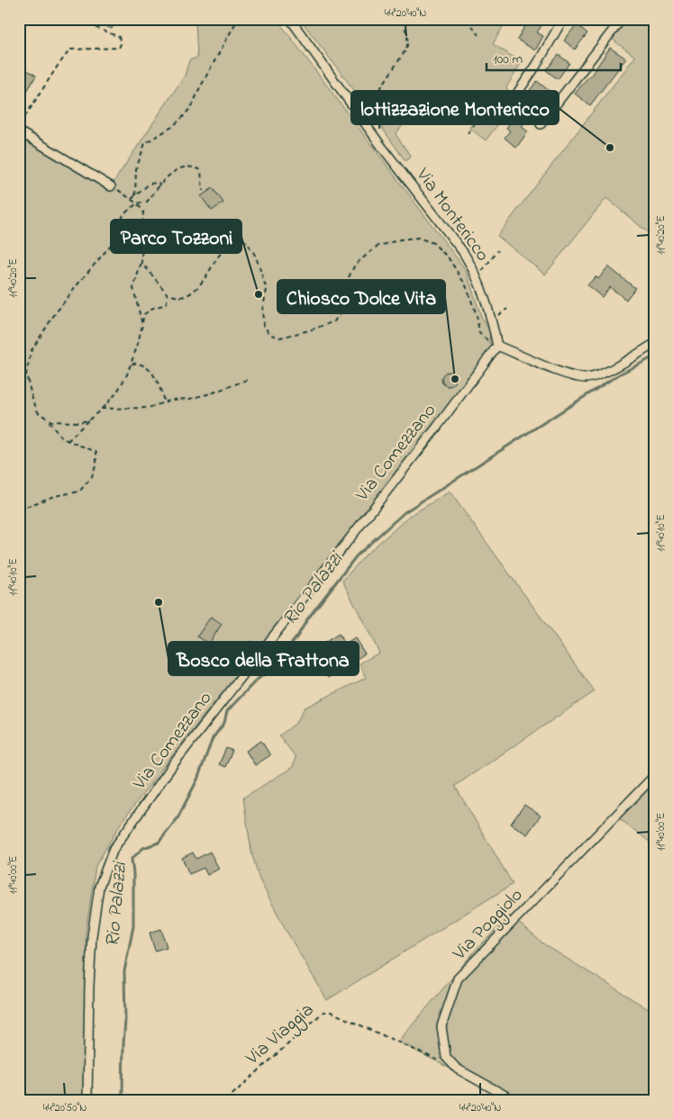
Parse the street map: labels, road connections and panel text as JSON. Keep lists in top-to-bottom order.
{
  "streets": {
    "street": ["Via Montericco", "Via Comezzano", "Via Poggiolo"],
    "path": ["Via Viaggia"]
  },
  "crossings": [
    ["Via Montericco", "Via Comezzano"]
  ],
  "water": ["Rio Palazzi"],
  "places": [
    "lottizzazione Montericco",
    "Parco Tozzoni",
    "Chiosco Dolce Vita",
    "Bosco della Frattona"
  ],
  "scale_bar": "100 m",
  "coordinates": [
    "44°20'40\"N",
    "11°40'20\"E",
    "11°40'10\"E",
    "11°40'00\"E",
    "44°20'50\"N"
  ]
}
